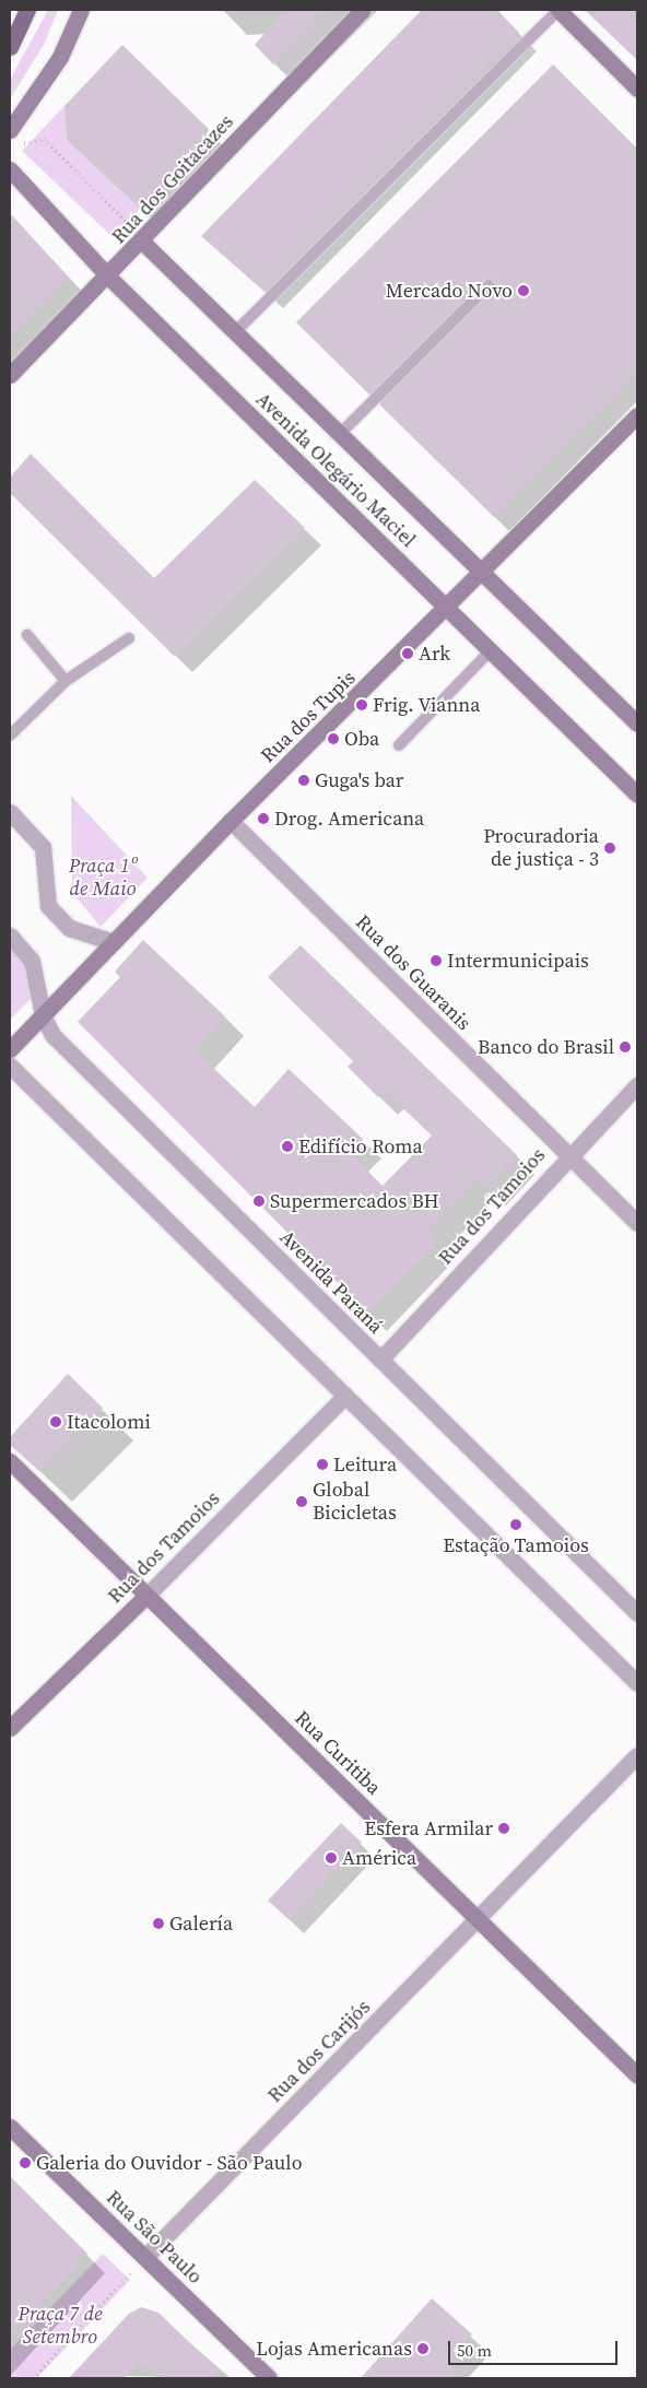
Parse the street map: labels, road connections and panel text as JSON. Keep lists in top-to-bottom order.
{
  "streets": {
    "street": [
      "Rua dos Goitacazes",
      "Avenida Olegário Maciel",
      "Rua dos Tupis",
      "Rua dos Guaranis",
      "Rua dos Tamoios",
      "Avenida Paraná",
      "Rua Curitiba",
      "Rua dos Carijós",
      "Rua São Paulo"
    ]
  },
  "crossings": [
    ["Rua dos Goitacazes", "Avenida Olegário Maciel"],
    ["Avenida Olegário Maciel", "Rua dos Tupis"],
    ["Rua dos Tupis", "Rua dos Guaranis"],
    ["Rua dos Tupis", "Avenida Paraná"],
    ["Rua dos Guaranis", "Rua dos Tamoios"],
    ["Rua dos Tamoios", "Avenida Paraná"],
    ["Rua dos Tamoios", "Rua Curitiba"],
    ["Rua Curitiba", "Rua dos Carijós"],
    ["Rua dos Carijós", "Rua São Paulo"]
  ],
  "parks": ["Praça 1º de Maio", "Praça 7 de Setembro"],
  "places": [
    "Mercado Novo",
    "Ark",
    "Frig. Vianna",
    "Oba",
    "Guga's bar",
    "Drog. Americana",
    "Procuradoria de justiça - 3",
    "Intermunicipais",
    "Banco do Brasil",
    "Edifício Roma",
    "Supermercados BH",
    "Itacolomi",
    "Leitura",
    "Global Bicicletas",
    "Estação Tamoios",
    "Esfera Armilar",
    "América",
    "Galería",
    "Galeria do Ouvidor - São Paulo",
    "Lojas Americanas"
  ],
  "scale_bar": "50 m"
}
